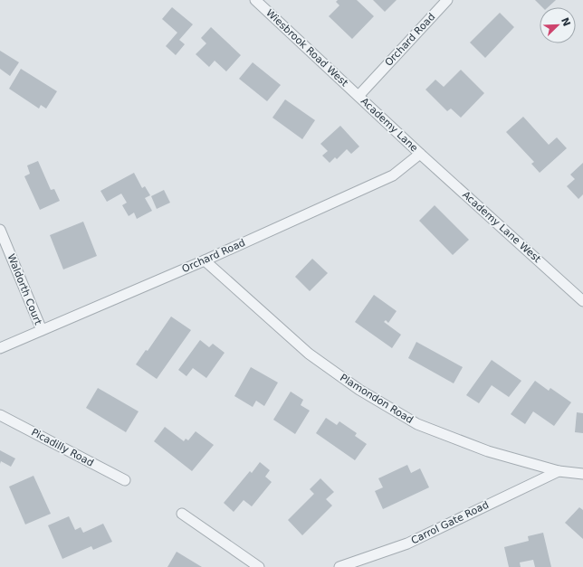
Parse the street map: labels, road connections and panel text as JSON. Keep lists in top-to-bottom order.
{
  "streets": {
    "street": [
      "Orchard Road",
      "Wiesbrook Road West",
      "Academy Lane",
      "Academy Lane West",
      "Waldorth Court",
      "Plamondon Road",
      "Picadilly Road",
      "Carrol Gate Road"
    ]
  },
  "crossings": [
    ["Orchard Road", "Wiesbrook Road West"],
    ["Orchard Road", "Academy Lane"],
    ["Orchard Road", "Academy Lane West"],
    ["Orchard Road", "Waldorth Court"],
    ["Orchard Road", "Plamondon Road"],
    ["Wiesbrook Road West", "Academy Lane"],
    ["Academy Lane", "Academy Lane West"],
    ["Plamondon Road", "Carrol Gate Road"]
  ],
  "north": "top right"
}
